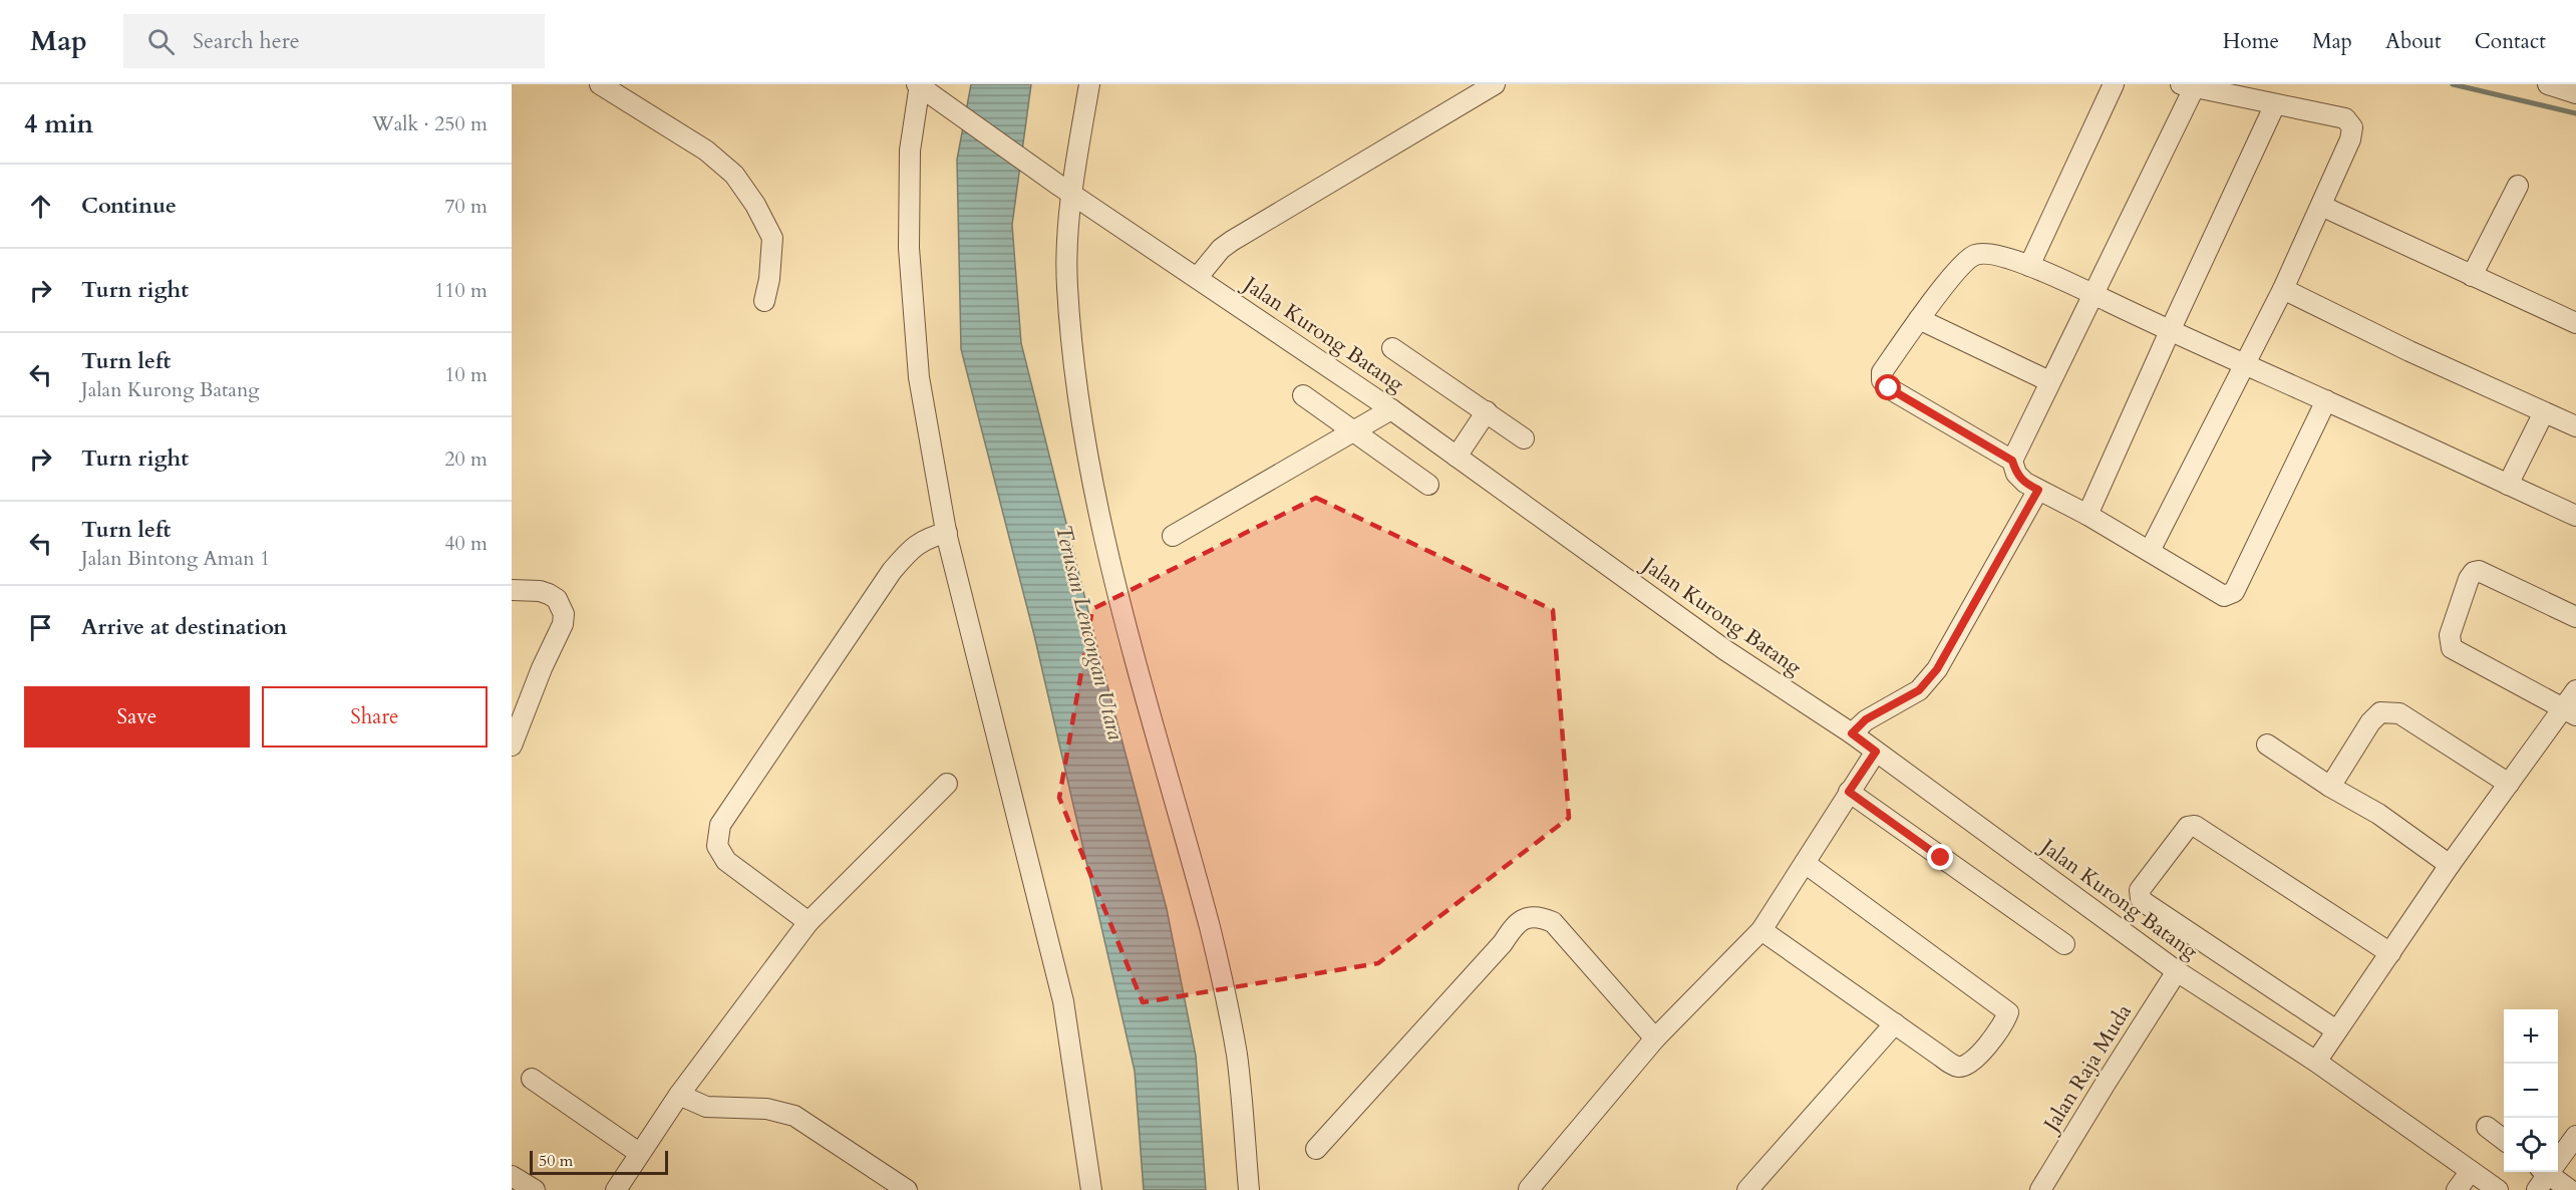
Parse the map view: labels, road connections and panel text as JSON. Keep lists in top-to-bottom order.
{
  "streets": {
    "street": ["Jalan Kurong Batang", "Jalan Raja Muda"]
  },
  "crossings": [
    ["Jalan Kurong Batang", "Jalan Raja Muda"]
  ],
  "water": ["Terusan Lencongan Utara"],
  "scale_bar": "50 m",
  "page": {
    "header": "Map",
    "search": "Search here",
    "nav": [
      "Home",
      "Map",
      "About",
      "Contact"
    ],
    "heading": ["4 min", "Walk · 250 m"],
    "list": [
      ["Continue", "70 m"],
      ["Turn right", "110 m"],
      ["Turn left", "Jalan Kurong Batang", "10 m"],
      ["Turn right", "20 m"],
      ["Turn left", "Jalan Bintong Aman 1", "40 m"],
      "Arrive at destination"
    ],
    "buttons": ["Save", "Share"],
    "map_buttons": ["+", "−"],
    "scale": "50 m"
  }
}
